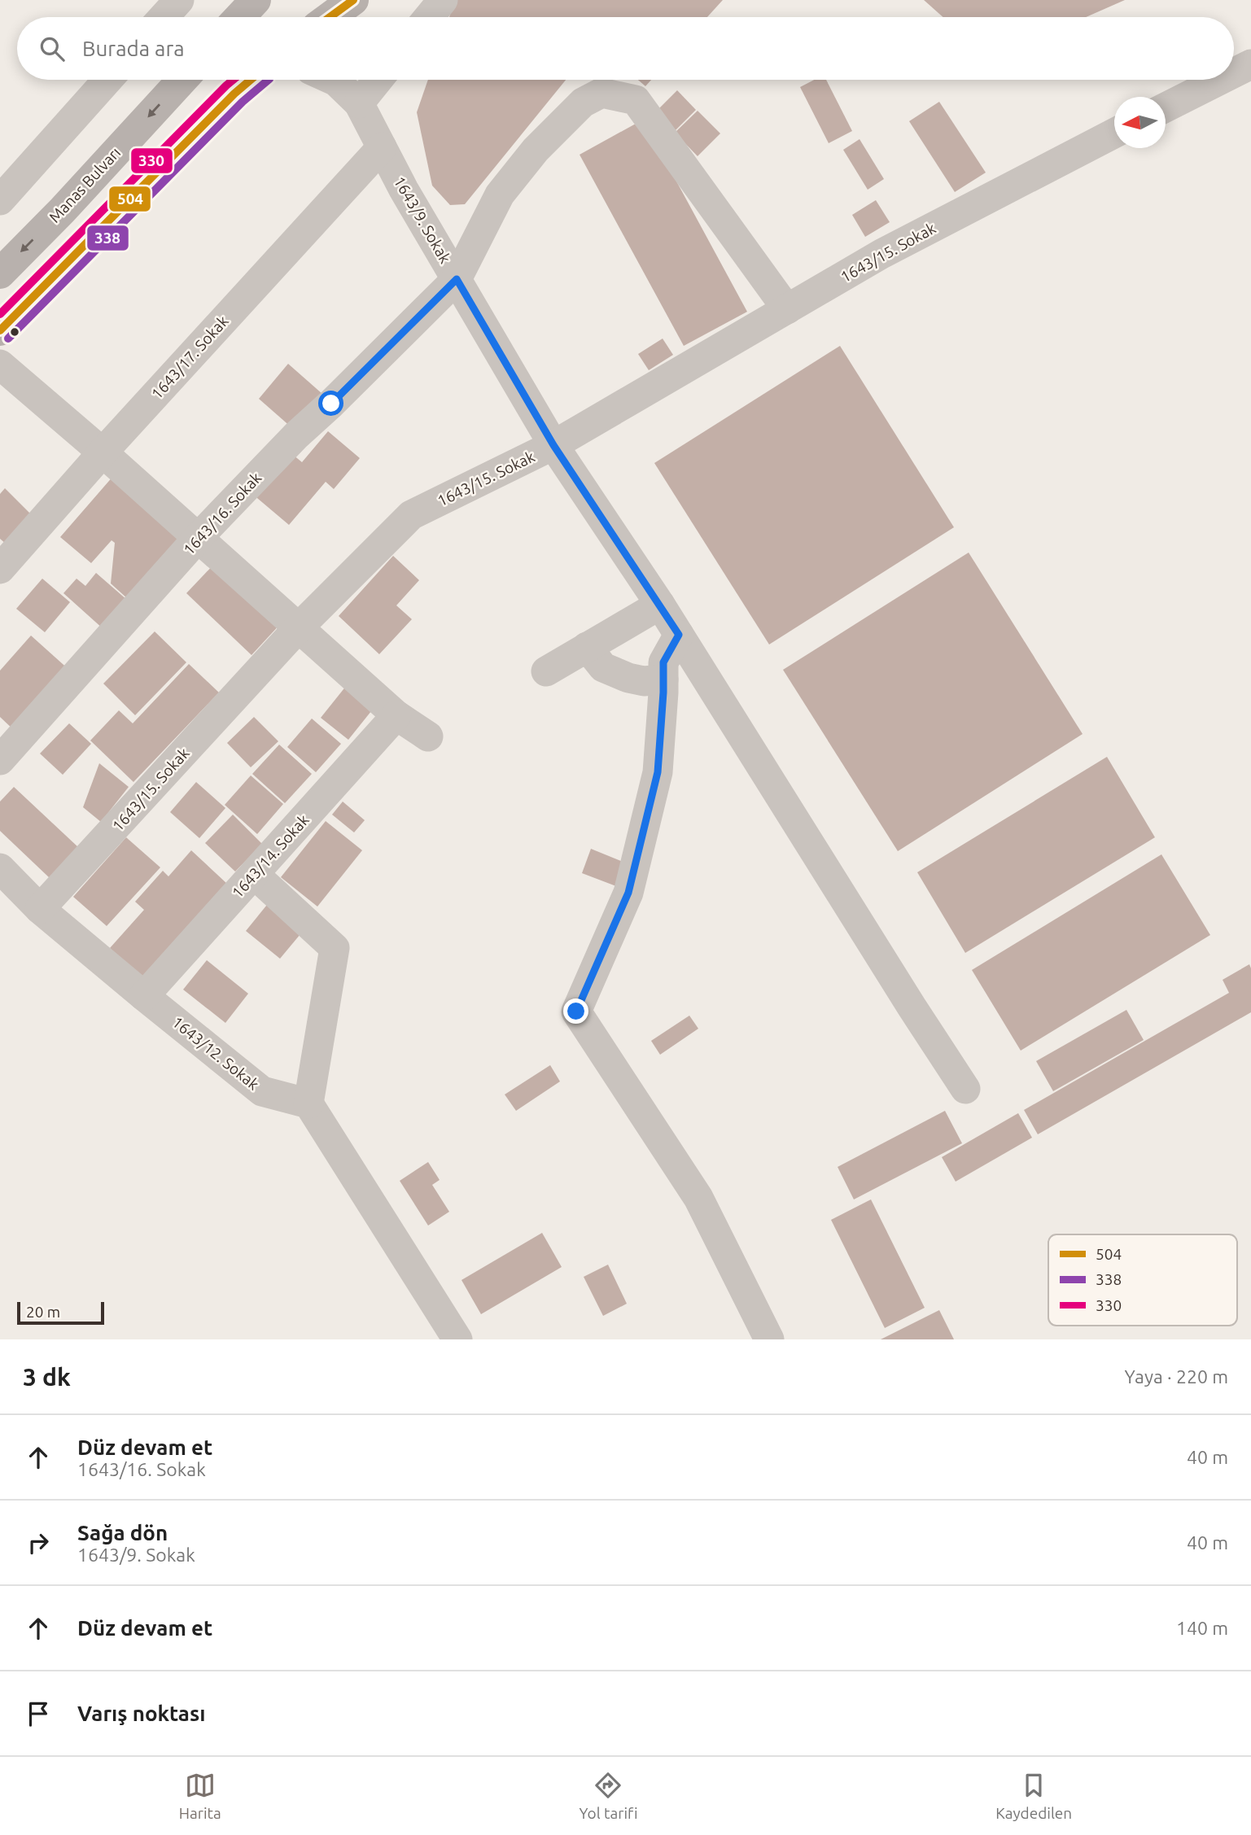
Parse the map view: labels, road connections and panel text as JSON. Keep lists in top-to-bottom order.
{
  "streets": {
    "main road": ["Manas Bulvarı"],
    "street": [
      "1643/9. Sokak",
      "1643/15. Sokak",
      "1643/17. Sokak",
      "1643/16. Sokak",
      "1643/14. Sokak",
      "1643/12. Sokak"
    ]
  },
  "crossings": [
    ["1643/9. Sokak", "1643/15. Sokak"],
    ["1643/9. Sokak", "1643/17. Sokak"],
    ["1643/9. Sokak", "1643/16. Sokak"],
    ["1643/15. Sokak", "1643/16. Sokak"],
    ["1643/15. Sokak", "1643/12. Sokak"],
    ["1643/14. Sokak", "1643/12. Sokak"]
  ],
  "lines": ["transit line 504", "transit line 338", "transit line 330"],
  "legend": ["504", "338", "330"],
  "scale_bar": "20 m",
  "north": "left",
  "page": {
    "search": "Burada ara",
    "scale": "20 m",
    "heading": ["3 dk", "Yaya · 220 m"],
    "list": [
      ["Düz devam et", "1643/16. Sokak", "40 m"],
      ["Sağa dön", "1643/9. Sokak", "40 m"],
      ["Düz devam et", "140 m"],
      "Varış noktası"
    ],
    "nav": ["Harita", "Yol tarifi", "Kaydedilen"]
  }
}
